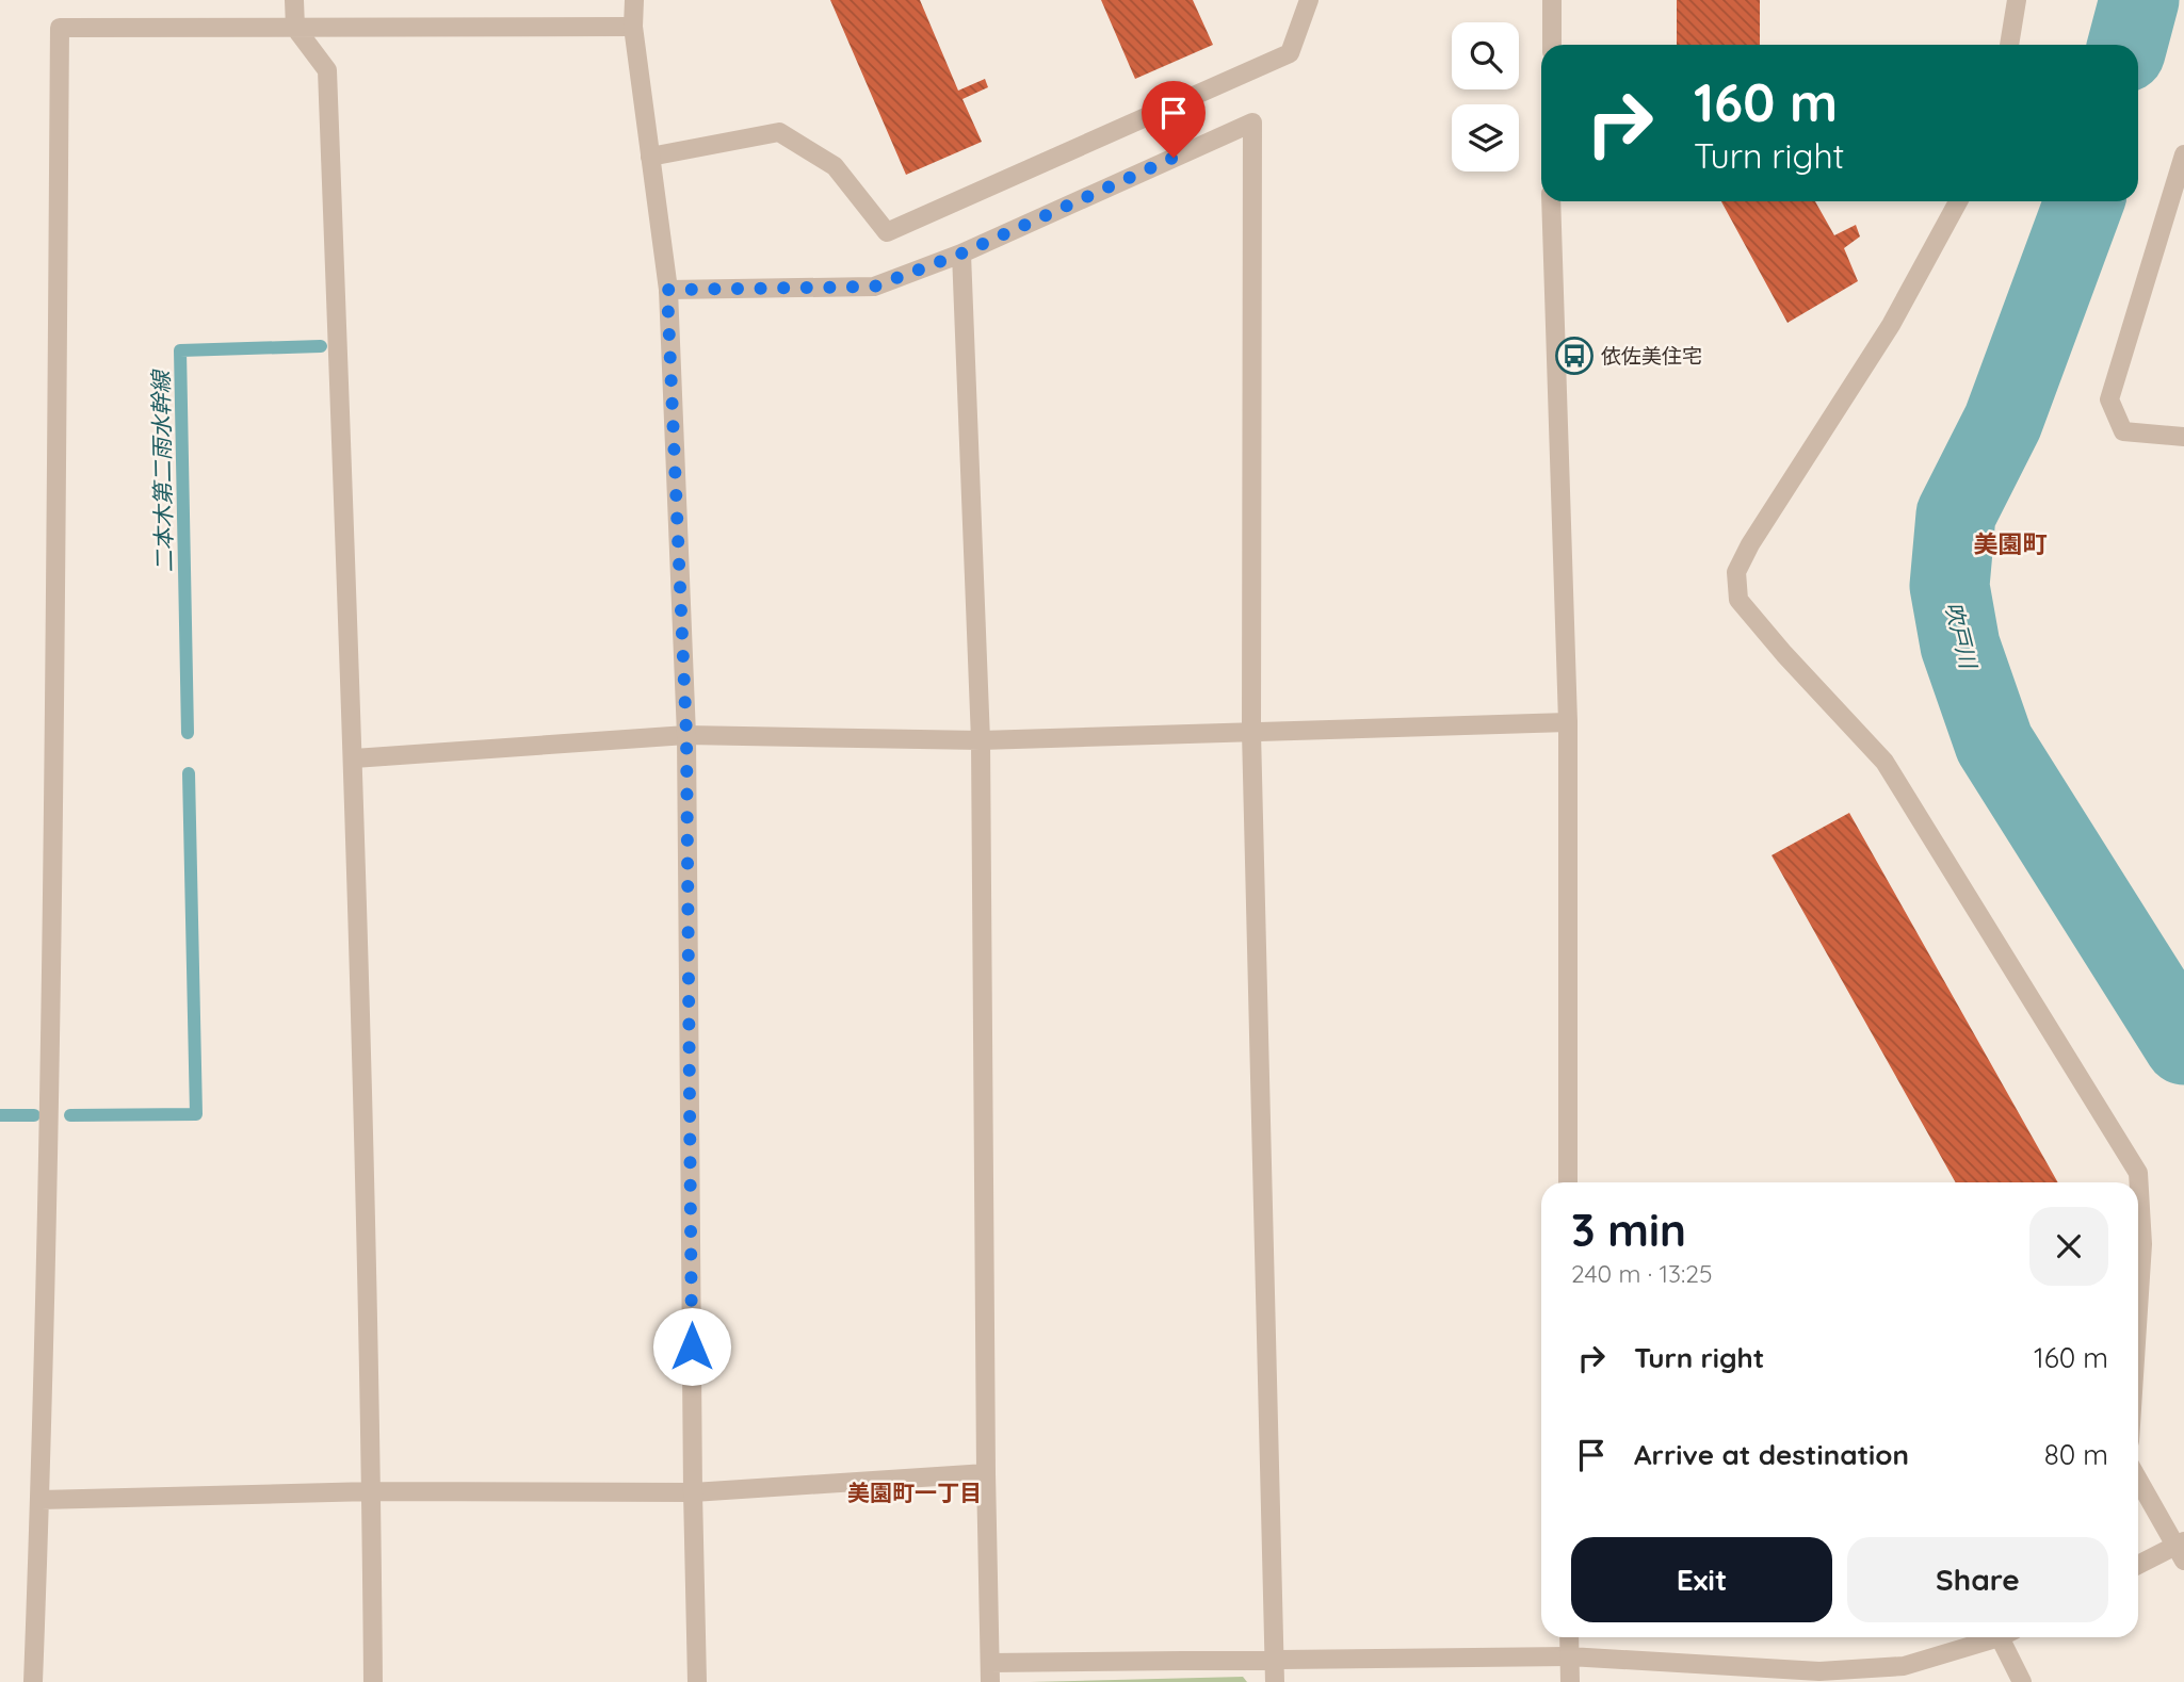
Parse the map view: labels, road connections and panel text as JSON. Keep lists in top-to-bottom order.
{
  "districts": ["美園町", "美園町一丁目"],
  "water": ["二本木第二雨水幹線", "吹戸川"],
  "places": {
    "bus stop": ["依佐美住宅"]
  },
  "page": {
    "turn": ["160 m", "Turn right"],
    "heading": ["3 min", "240 m · 13:25"],
    "list": [
      {
        "name": "Turn right",
        "value": "160 m"
      },
      {
        "name": "Arrive at destination",
        "value": "80 m"
      }
    ],
    "buttons": ["Exit", "Share"]
  }
}
